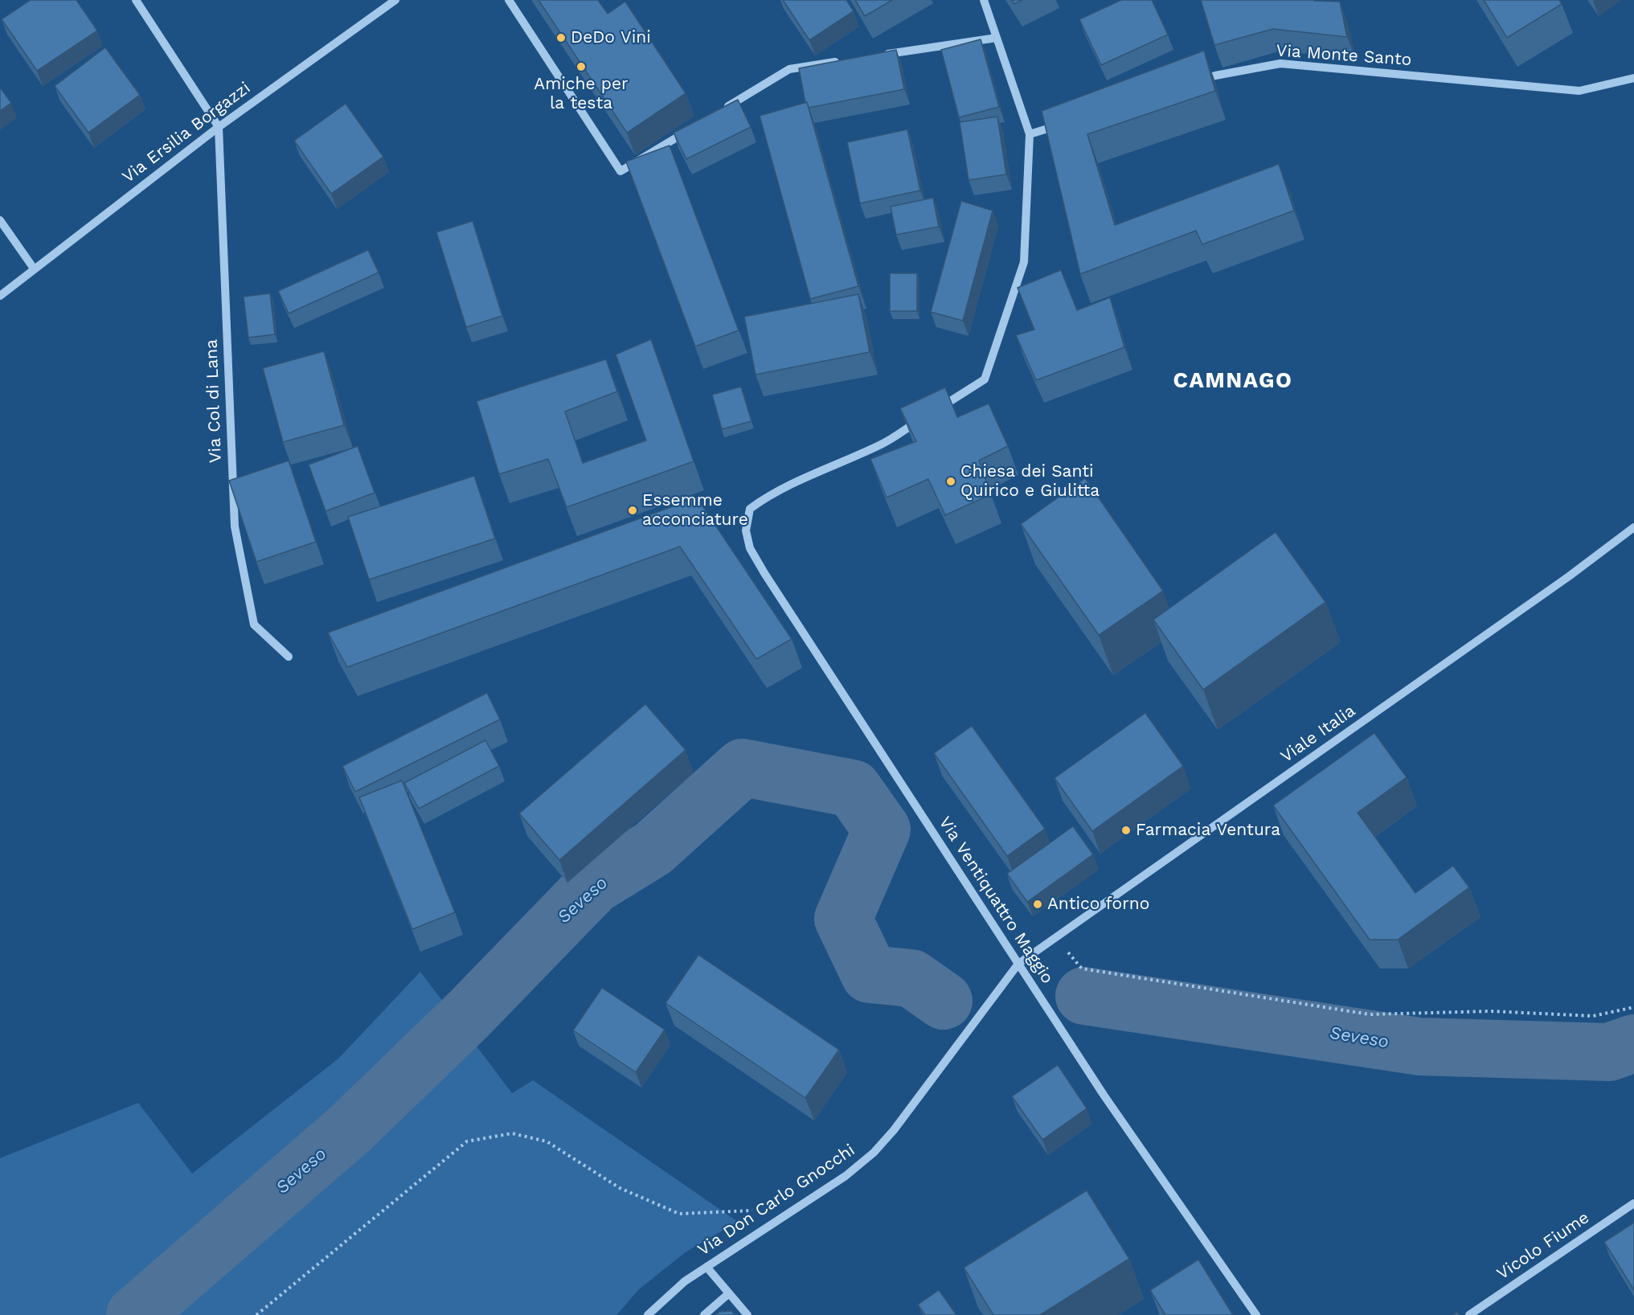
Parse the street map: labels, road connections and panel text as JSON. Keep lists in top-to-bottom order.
{
  "streets": {
    "street": [
      "Via Monte Santo",
      "Via Ersilia Borgazzi",
      "Via Col di Lana",
      "Viale Italia",
      "Via Ventiquattro Maggio",
      "Via Don Carlo Gnocchi",
      "Vicolo Fiume"
    ]
  },
  "crossings": [
    ["Via Ersilia Borgazzi", "Via Col di Lana"],
    ["Viale Italia", "Via Ventiquattro Maggio"],
    ["Viale Italia", "Via Don Carlo Gnocchi"],
    ["Via Ventiquattro Maggio", "Via Don Carlo Gnocchi"]
  ],
  "districts": ["CAMNAGO"],
  "water": ["Seveso"],
  "places": [
    "DeDo Vini",
    "Amiche per la testa",
    "Chiesa dei Santi Quirico e Giulitta",
    "Essemme acconciature",
    "Farmacia Ventura",
    "Antico forno"
  ]
}
